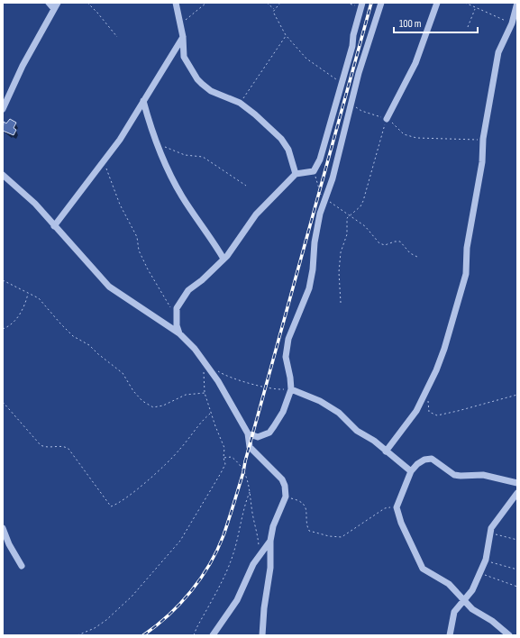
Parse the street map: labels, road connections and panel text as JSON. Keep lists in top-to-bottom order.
{
  "scale_bar": "100 m"
}
